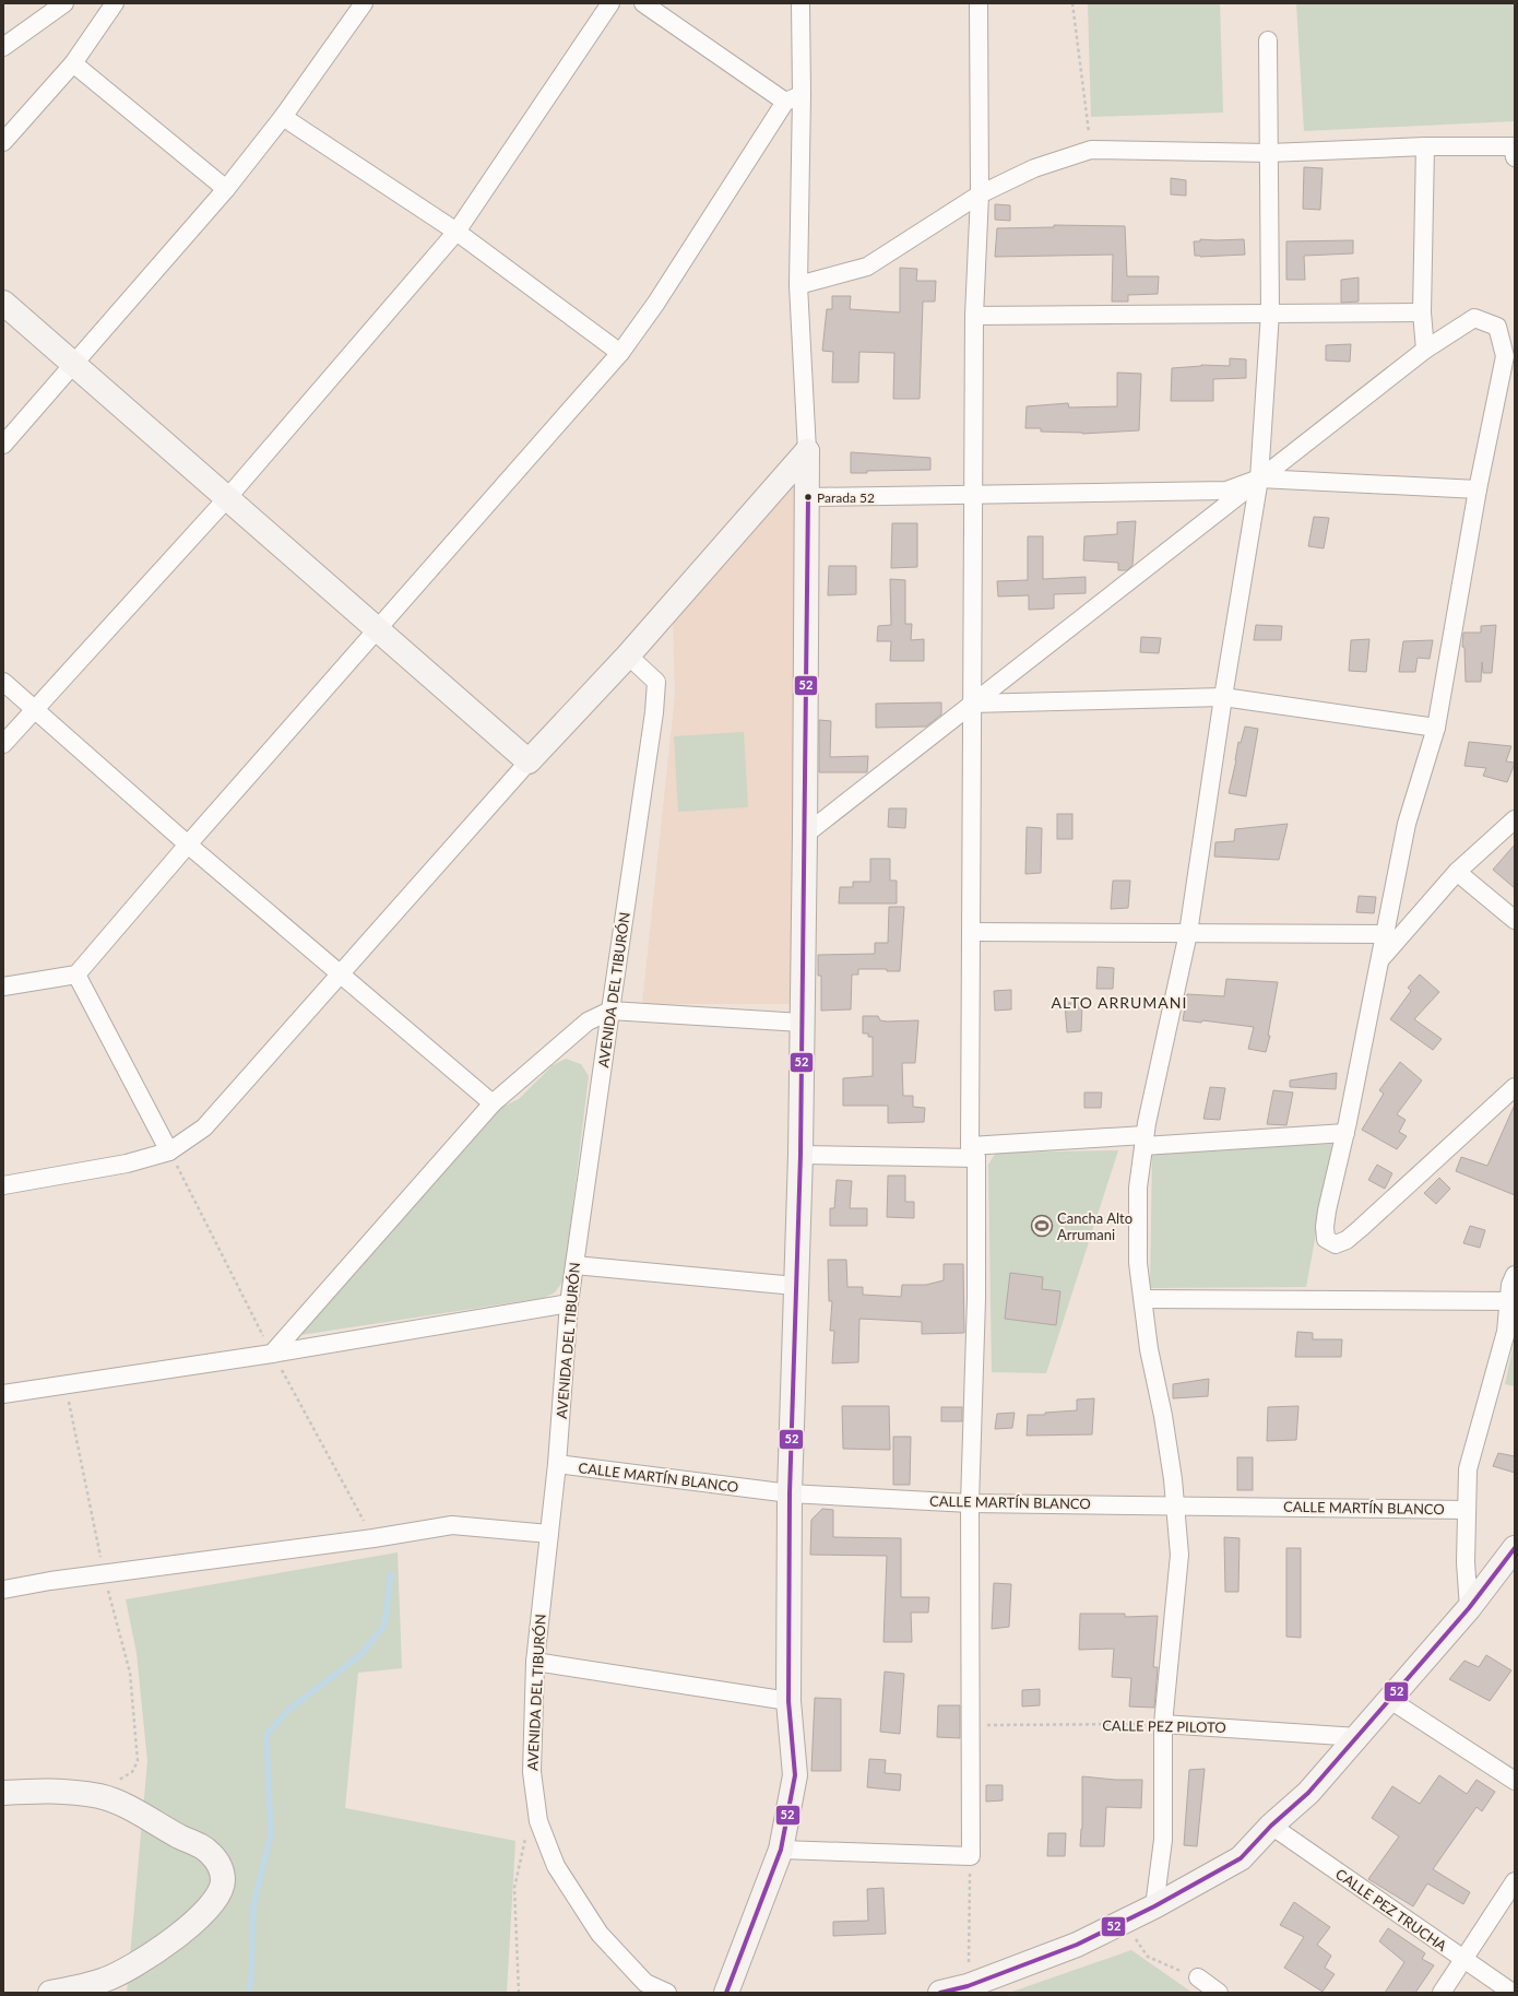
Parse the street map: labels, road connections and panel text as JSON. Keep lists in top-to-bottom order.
{
  "streets": {
    "street": [
      "AVENIDA DEL TIBURÓN",
      "CALLE MARTÍN BLANCO",
      "CALLE PEZ PILOTO",
      "CALLE PEZ TRUCHA"
    ]
  },
  "crossings": [
    ["AVENIDA DEL TIBURÓN", "CALLE MARTÍN BLANCO"]
  ],
  "districts": ["ALTO ARRUMANI"],
  "places": {
    "other": ["Parada 52"],
    "sports": ["Cancha Alto Arrumani"]
  },
  "lines": ["transit line 52"]
}
